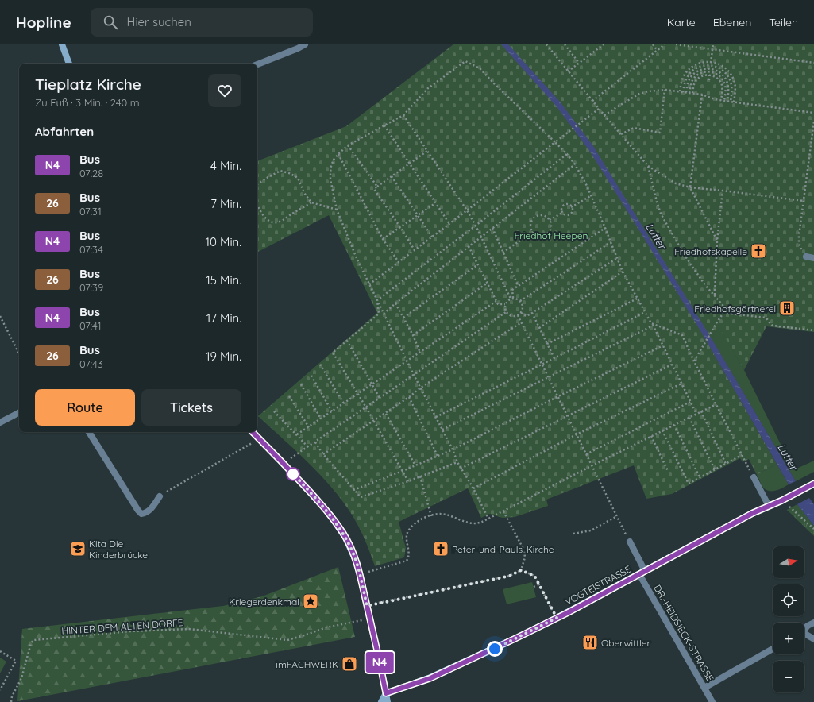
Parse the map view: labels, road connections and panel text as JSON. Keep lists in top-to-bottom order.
{
  "streets": {
    "street": ["VOGTEISTRASSE", "DR.-HEIDSIECK-STRASSE"],
    "path": ["HINTER DEM ALTEN DORFE"]
  },
  "crossings": [
    ["VOGTEISTRASSE", "DR.-HEIDSIECK-STRASSE"]
  ],
  "water": ["Lutter"],
  "parks": ["Friedhof Heepen"],
  "places": {
    "church": ["Friedhofskapelle", "Peter-und-Pauls-Kirche"],
    "building": ["Friedhofsgärtnerei"],
    "school or university": ["Kita Die Kinderbrücke"],
    "place": ["Kriegerdenkmal"],
    "restaurant": ["Oberwittler"],
    "shop": ["imFACHWERK"]
  },
  "lines": ["bus line N4"],
  "north": "right",
  "page": {
    "header": "Hopline",
    "search": "Hier suchen",
    "nav": ["Karte", "Ebenen", "Teilen"],
    "on_map": "N4",
    "heading": [
      ["Tieplatz Kirche", "Zu Fuß · 3 Min. · 240 m"],
      "Abfahrten"
    ],
    "list": [
      {
        "mark": "N4",
        "name": "Bus",
        "note": "07:28",
        "value": "4 Min."
      },
      {
        "mark": "26",
        "name": "Bus",
        "note": "07:31",
        "value": "7 Min."
      },
      {
        "mark": "N4",
        "name": "Bus",
        "note": "07:34",
        "value": "10 Min."
      },
      {
        "mark": "26",
        "name": "Bus",
        "note": "07:39",
        "value": "15 Min."
      },
      {
        "mark": "N4",
        "name": "Bus",
        "note": "07:41",
        "value": "17 Min."
      },
      {
        "mark": "26",
        "name": "Bus",
        "note": "07:43",
        "value": "19 Min."
      }
    ],
    "buttons": ["Route", "Tickets"],
    "map_buttons": ["+", "−"]
  }
}
